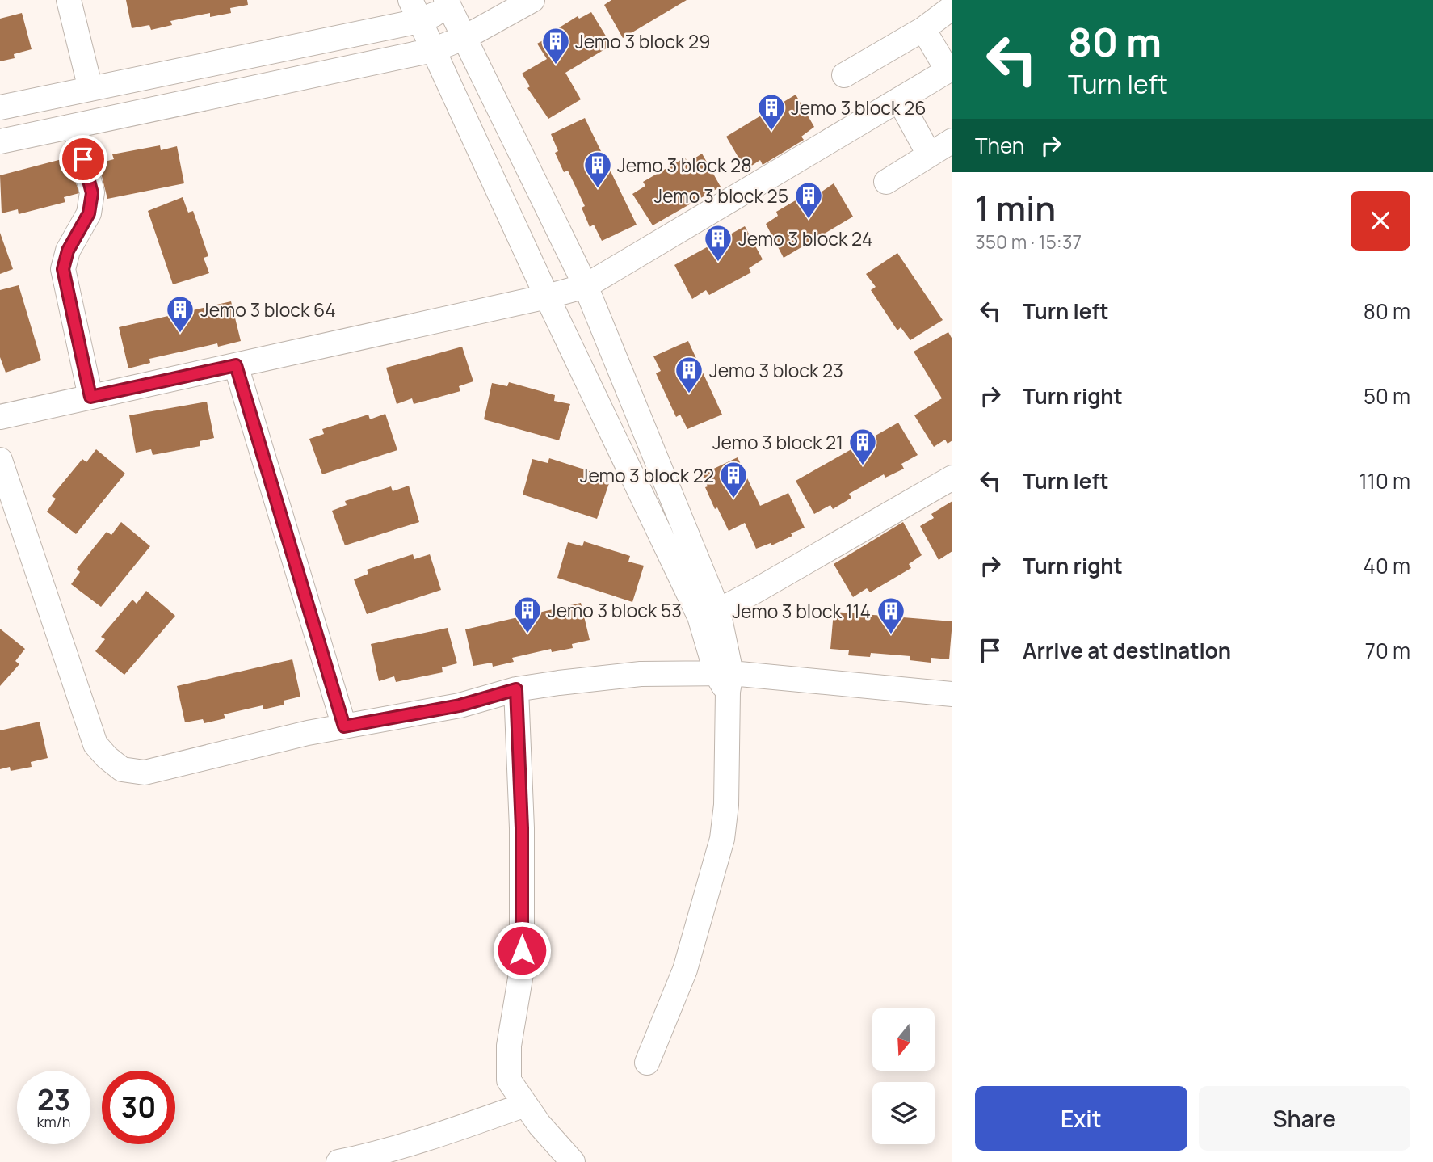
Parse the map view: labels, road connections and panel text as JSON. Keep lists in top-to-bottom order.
{
  "places": {
    "building": [
      "Jemo 3 block 29",
      "Jemo 3 block 26",
      "Jemo 3 block 28",
      "Jemo 3 block 25",
      "Jemo 3 block 24",
      "Jemo 3 block 64",
      "Jemo 3 block 23",
      "Jemo 3 block 21",
      "Jemo 3 block 22",
      "Jemo 3 block 53",
      "Jemo 3 block 114"
    ]
  },
  "north": "bottom",
  "page": {
    "turn": ["80 m", "Turn left"],
    "then": "Then",
    "heading": ["1 min", "350 m · 15:37"],
    "list": [
      {
        "name": "Turn left",
        "value": "80 m"
      },
      {
        "name": "Turn right",
        "value": "50 m"
      },
      {
        "name": "Turn left",
        "value": "110 m"
      },
      {
        "name": "Turn right",
        "value": "40 m"
      },
      {
        "name": "Arrive at destination",
        "value": "70 m"
      }
    ],
    "speed": "23 km/h",
    "limit": "30",
    "buttons": ["Exit", "Share"]
  }
}
